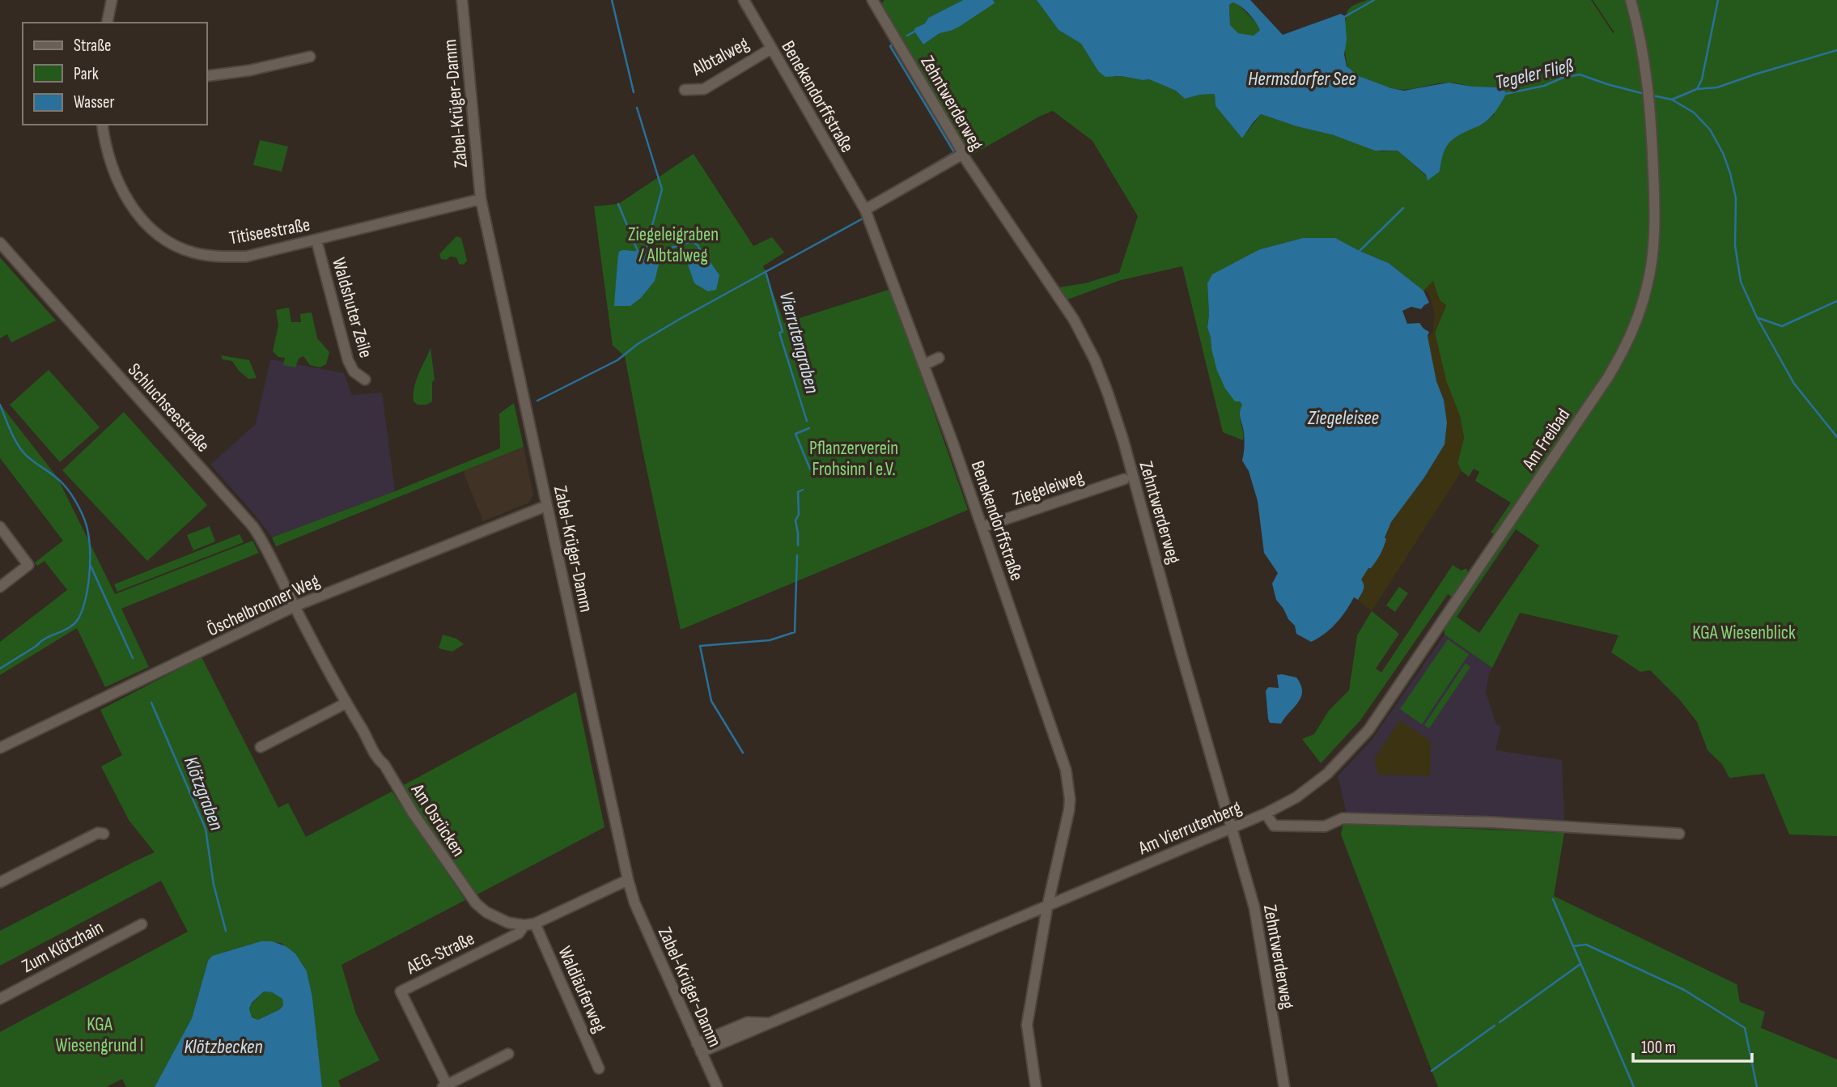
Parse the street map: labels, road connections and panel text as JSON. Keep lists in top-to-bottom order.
{
  "streets": {
    "street": [
      "Albtalweg",
      "Benekendorffstraße",
      "Zehntwerderweg",
      "Zabel-Krüger-Damm",
      "Titiseestraße",
      "Waldshuter Zeile",
      "Schluchseestraße",
      "Am Freibad",
      "Ziegeleiweg",
      "Öschelbronner Weg",
      "Am Osrücken",
      "Am Vierrutenberg",
      "Zum Klötzhain",
      "AEG-Straße",
      "Waldläuferweg"
    ]
  },
  "crossings": [
    ["Albtalweg", "Benekendorffstraße"],
    ["Benekendorffstraße", "Ziegeleiweg"],
    ["Benekendorffstraße", "Am Vierrutenberg"],
    ["Zehntwerderweg", "Am Vierrutenberg"],
    ["Zabel-Krüger-Damm", "Titiseestraße"],
    ["Zabel-Krüger-Damm", "Öschelbronner Weg"],
    ["Zabel-Krüger-Damm", "Am Vierrutenberg"],
    ["Titiseestraße", "Waldshuter Zeile"],
    ["Schluchseestraße", "Öschelbronner Weg"],
    ["Schluchseestraße", "Am Osrücken"],
    ["Am Freibad", "Am Vierrutenberg"],
    ["Öschelbronner Weg", "Am Osrücken"],
    ["Am Osrücken", "AEG-Straße"],
    ["Am Osrücken", "Waldläuferweg"],
    ["AEG-Straße", "Waldläuferweg"]
  ],
  "water": [
    "Tegeler Fließ",
    "Hermsdorfer See",
    "Vierrutengraben",
    "Ziegeleisee",
    "Klötzgraben",
    "Klötzbecken"
  ],
  "parks": [
    "Ziegeleigraben / Albtalweg",
    "Pflanzerverein Frohsinn I e.V.",
    "KGA Wiesenblick",
    "KGA Wiesengrund I"
  ],
  "legend": ["Straße", "Park", "Wasser"],
  "scale_bar": "100 m"
}
